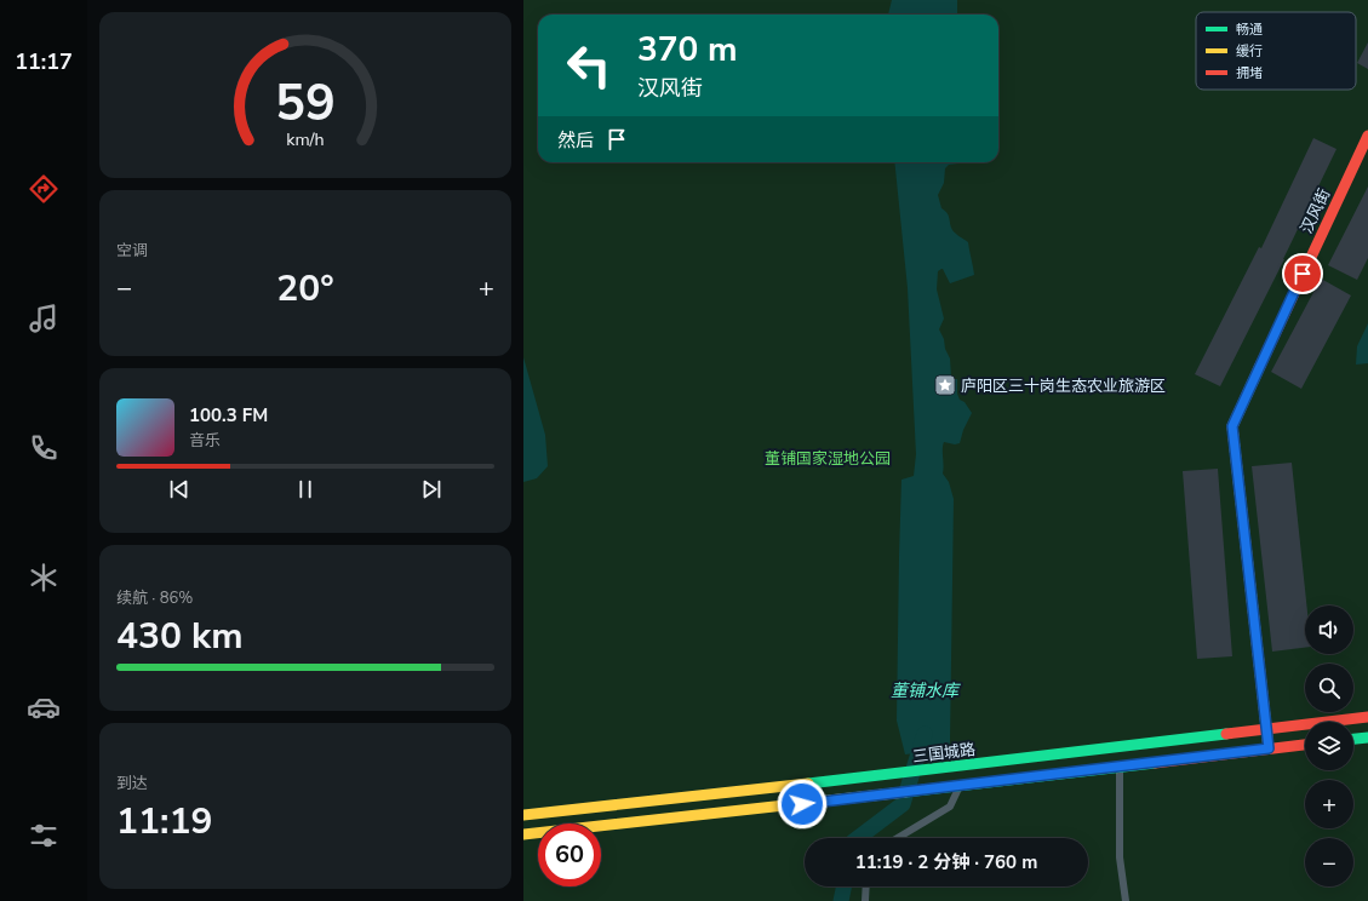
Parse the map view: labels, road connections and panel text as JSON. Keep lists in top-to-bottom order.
{
  "streets": {
    "main road": ["汉风街", "三国城路"]
  },
  "crossings": [
    ["汉风街", "三国城路"]
  ],
  "water": ["董铺水库"],
  "parks": ["董铺国家湿地公园"],
  "places": {
    "place": ["庐阳区三十岗生态农业旅游区"]
  },
  "legend": ["畅通", "缓行", "拥堵"],
  "page": {
    "tabs": "11:17",
    "turn": ["370 m", "汉风街"],
    "then": "然后",
    "tile": [
      "空调",
      ["续航 · 86%", "430 km"],
      ["到达", "11:19"]
    ],
    "heat": ["−", "20°", "+"],
    "song": ["100.3 FM", "音乐"],
    "map_buttons": ["+", "−"],
    "limit": "60",
    "trip": "11:19 · 2 分钟 · 760 m",
    "gauge": ["59", "km/h"]
  }
}
